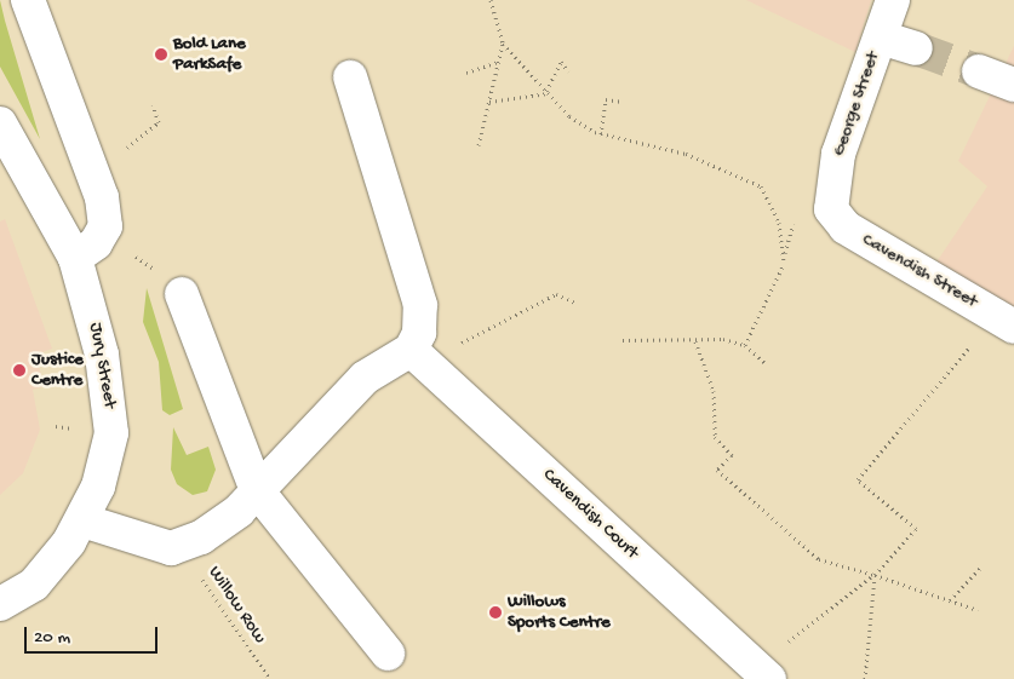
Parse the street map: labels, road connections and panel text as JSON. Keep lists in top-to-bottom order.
{
  "streets": {
    "street": [
      "George Street",
      "Cavendish Street",
      "Jury Street",
      "Cavendish Court"
    ],
    "path": ["Willow Row"]
  },
  "crossings": [
    ["George Street", "Cavendish Street"]
  ],
  "places": ["Bold Lane ParkSafe", "Justice Centre", "Willows Sports Centre"],
  "scale_bar": "20 m"
}
